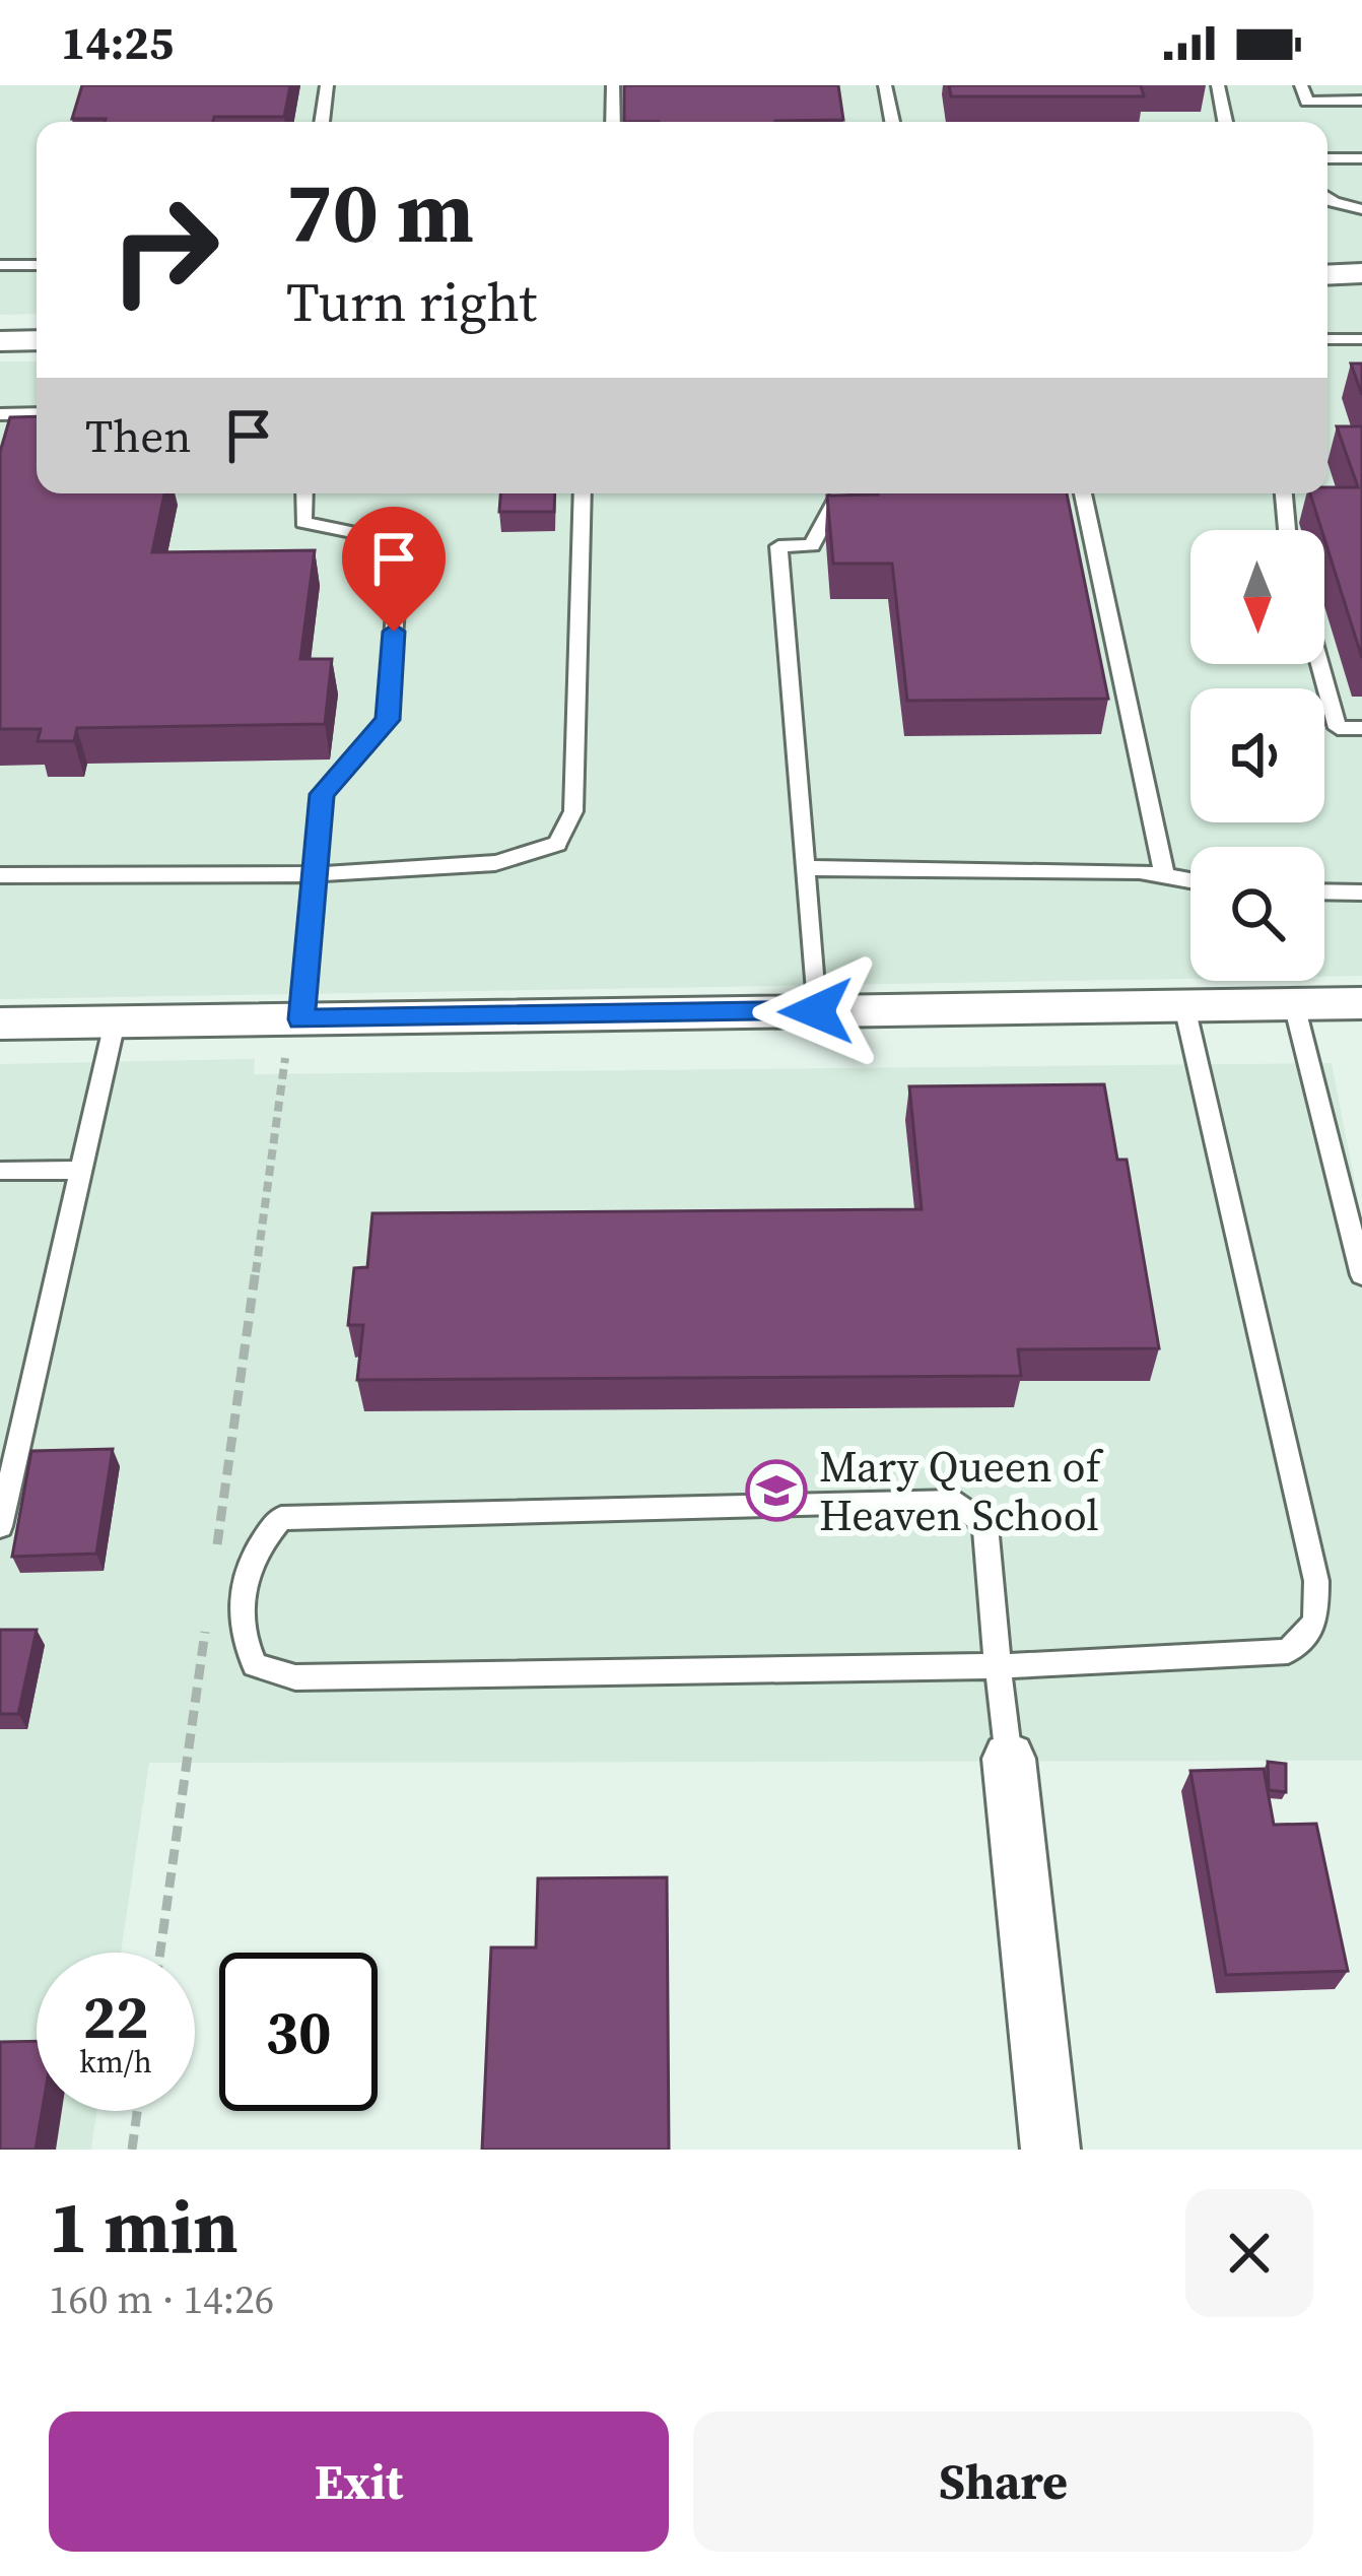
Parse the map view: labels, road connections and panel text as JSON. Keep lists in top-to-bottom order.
{
  "places": {
    "school or university": ["Mary Queen of Heaven School"]
  },
  "north": "bottom",
  "page": {
    "status": "14:25",
    "turn": ["70 m", "Turn right"],
    "then": "Then",
    "speed": "22 km/h",
    "limit": "30",
    "heading": ["1 min", "160 m · 14:26"],
    "buttons": ["Exit", "Share"]
  }
}
